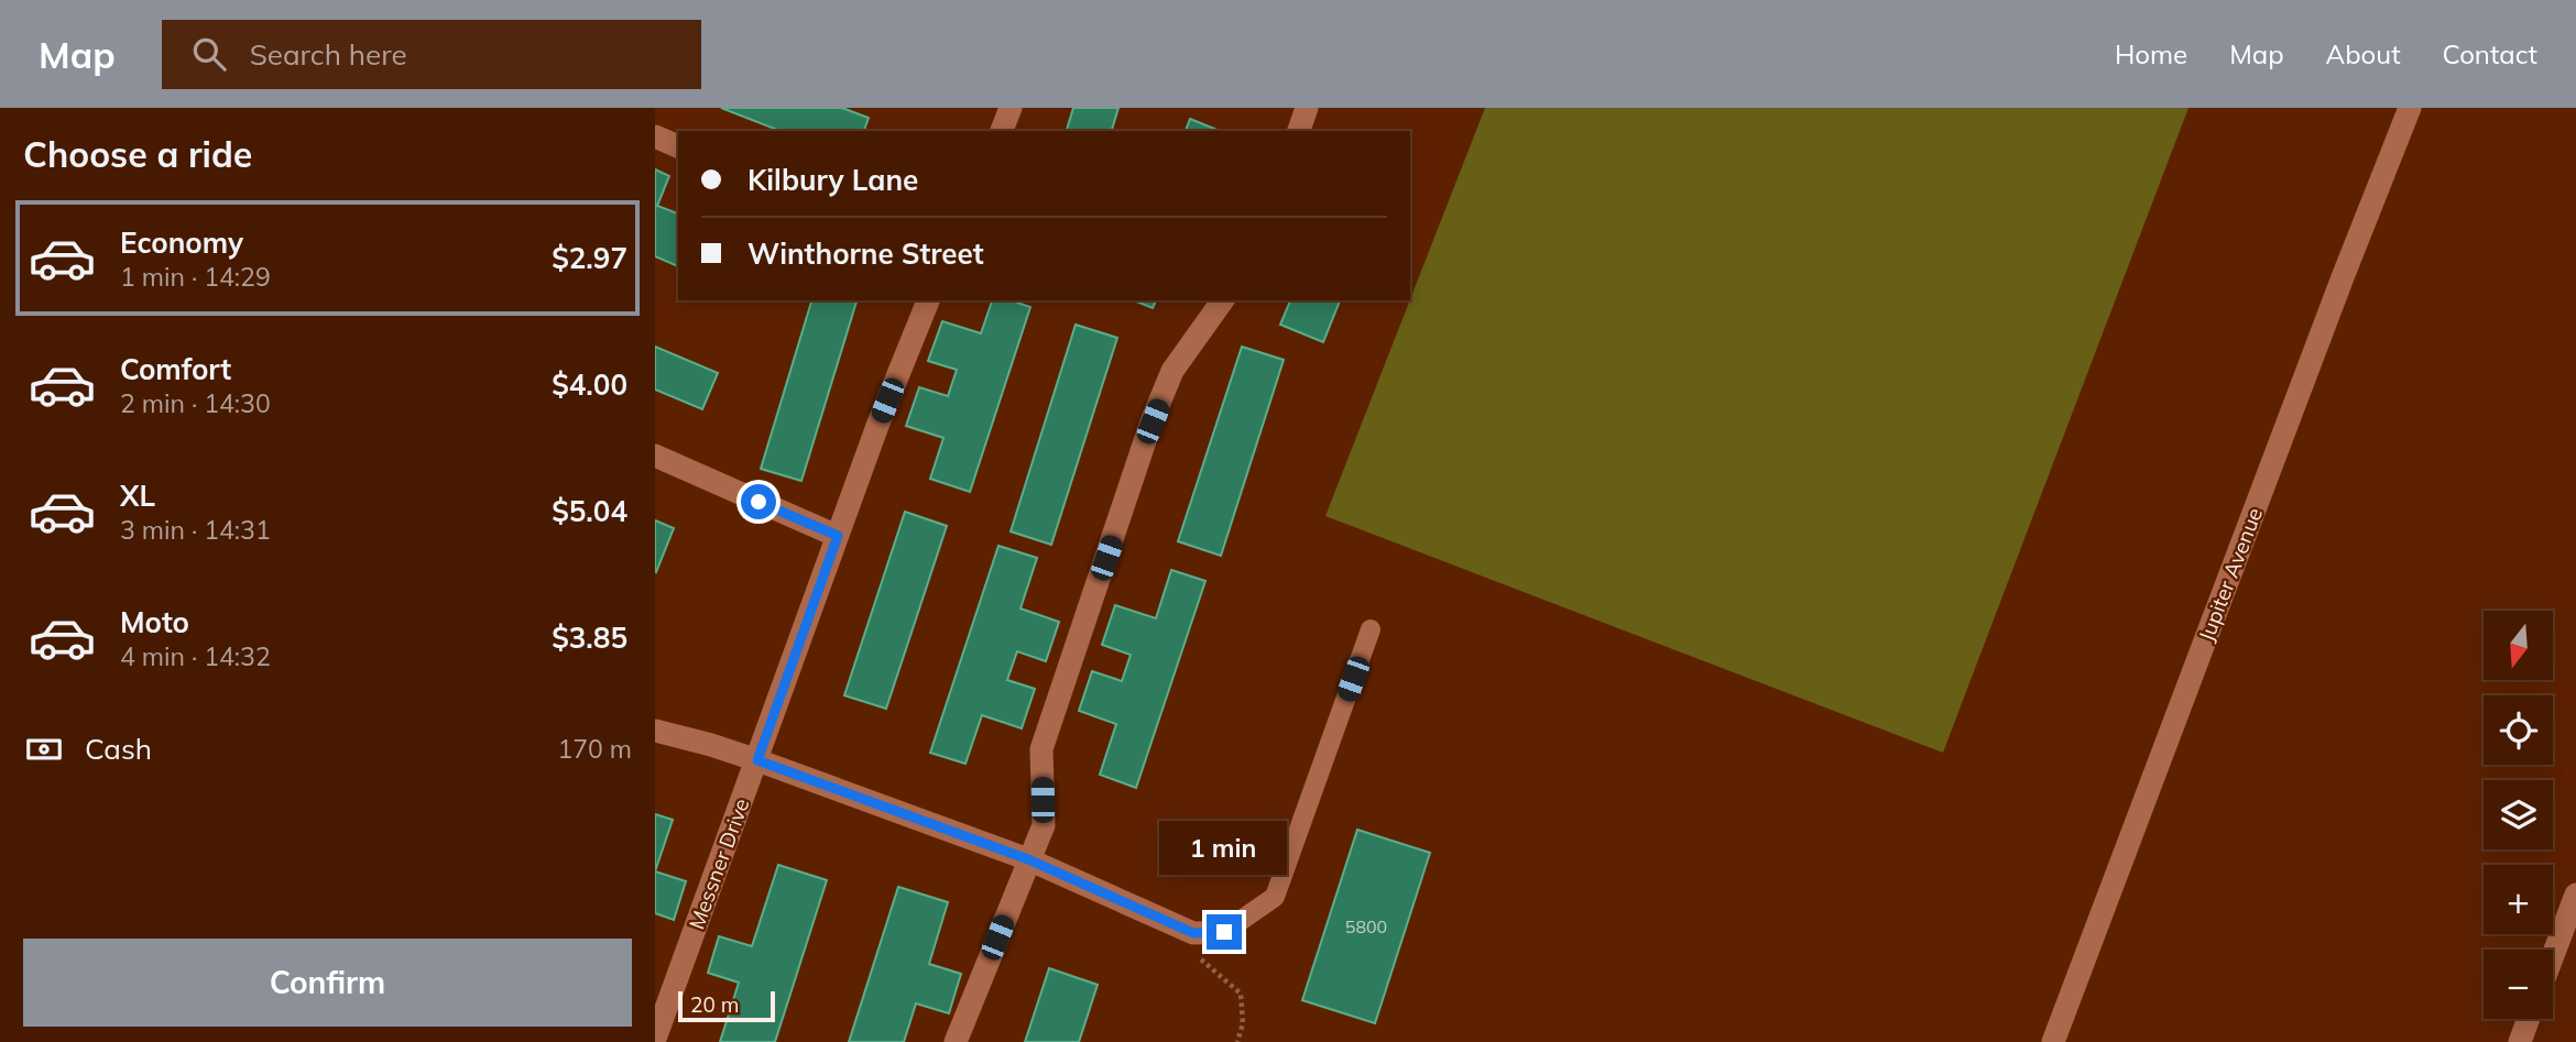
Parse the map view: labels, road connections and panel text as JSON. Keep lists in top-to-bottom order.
{
  "streets": {
    "street": ["Jupiter Avenue", "Messner Drive"]
  },
  "house_numbers": ["5800"],
  "scale_bar": "20 m",
  "north": "bottom",
  "page": {
    "header": "Map",
    "search": "Search here",
    "nav": [
      "Home",
      "Map",
      "About",
      "Contact"
    ],
    "heading": "Choose a ride",
    "banner": ["Kilbury Lane", "Winthorne Street"],
    "list": [
      {
        "name": "Economy",
        "note": "1 min · 14:29",
        "value": "$2.97"
      },
      {
        "name": "Comfort",
        "note": "2 min · 14:30",
        "value": "$4.00"
      },
      {
        "name": "XL",
        "note": "3 min · 14:31",
        "value": "$5.04"
      },
      {
        "name": "Moto",
        "note": "4 min · 14:32",
        "value": "$3.85"
      }
    ],
    "map_buttons": ["+", "−"],
    "pay": ["Cash", "170 m"],
    "bubble": "1 min",
    "buttons": "Confirm",
    "scale": "20 m"
  }
}
